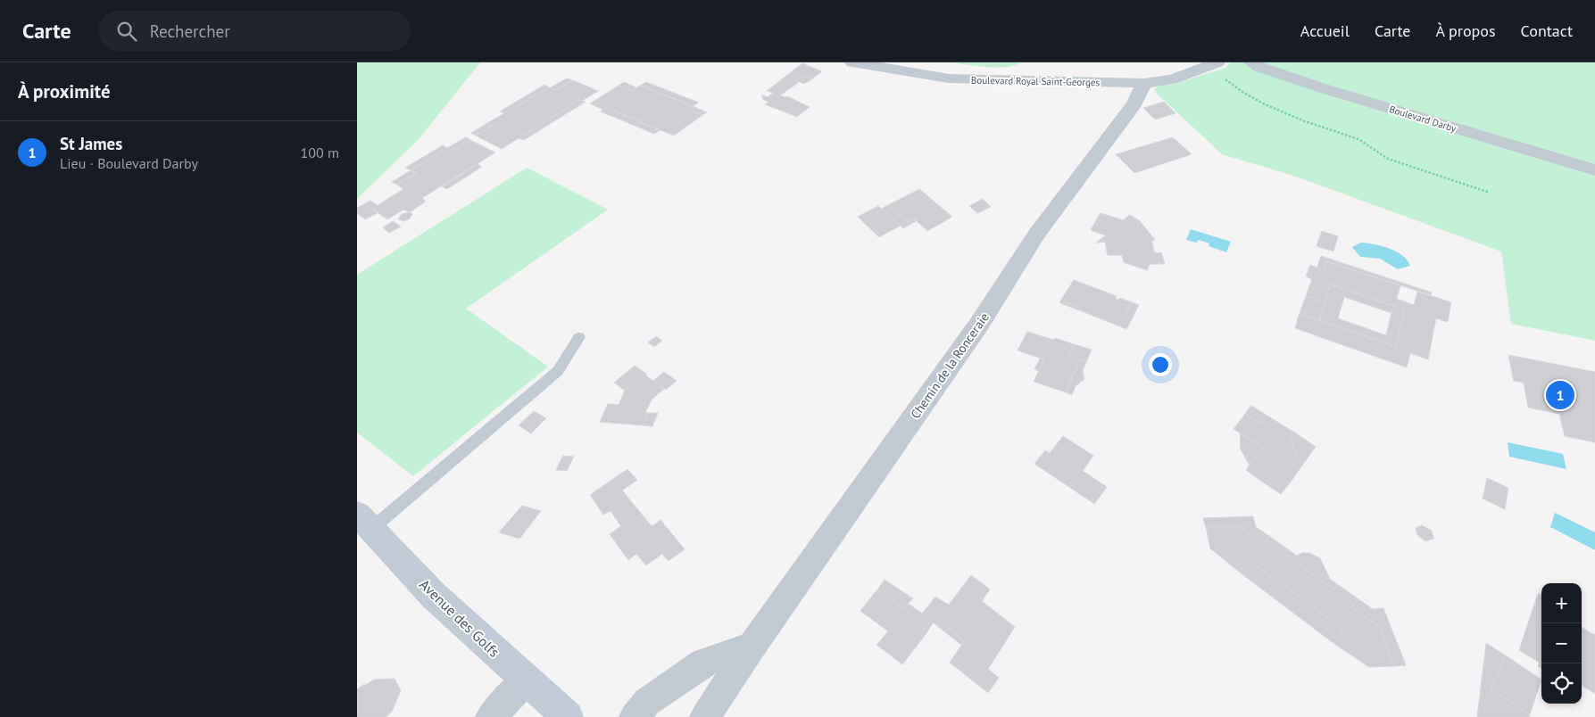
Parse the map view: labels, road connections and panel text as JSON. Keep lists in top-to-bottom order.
{
  "streets": {
    "main road": ["Avenue des Golfs"],
    "street": ["Boulevard Royal Saint-Georges", "Boulevard Darby", "Chemin de la Ronceraie"]
  },
  "crossings": [
    ["Boulevard Royal Saint-Georges", "Chemin de la Ronceraie"]
  ],
  "page": {
    "header": "Carte",
    "search": "Rechercher",
    "nav": [
      "Accueil",
      "Carte",
      "À propos",
      "Contact"
    ],
    "heading": "À proximité",
    "list": [
      {
        "mark": "1",
        "name": "St James",
        "note": "Lieu · Boulevard Darby",
        "value": "100 m"
      }
    ],
    "pins": "1",
    "map_buttons": ["+", "−"]
  }
}
